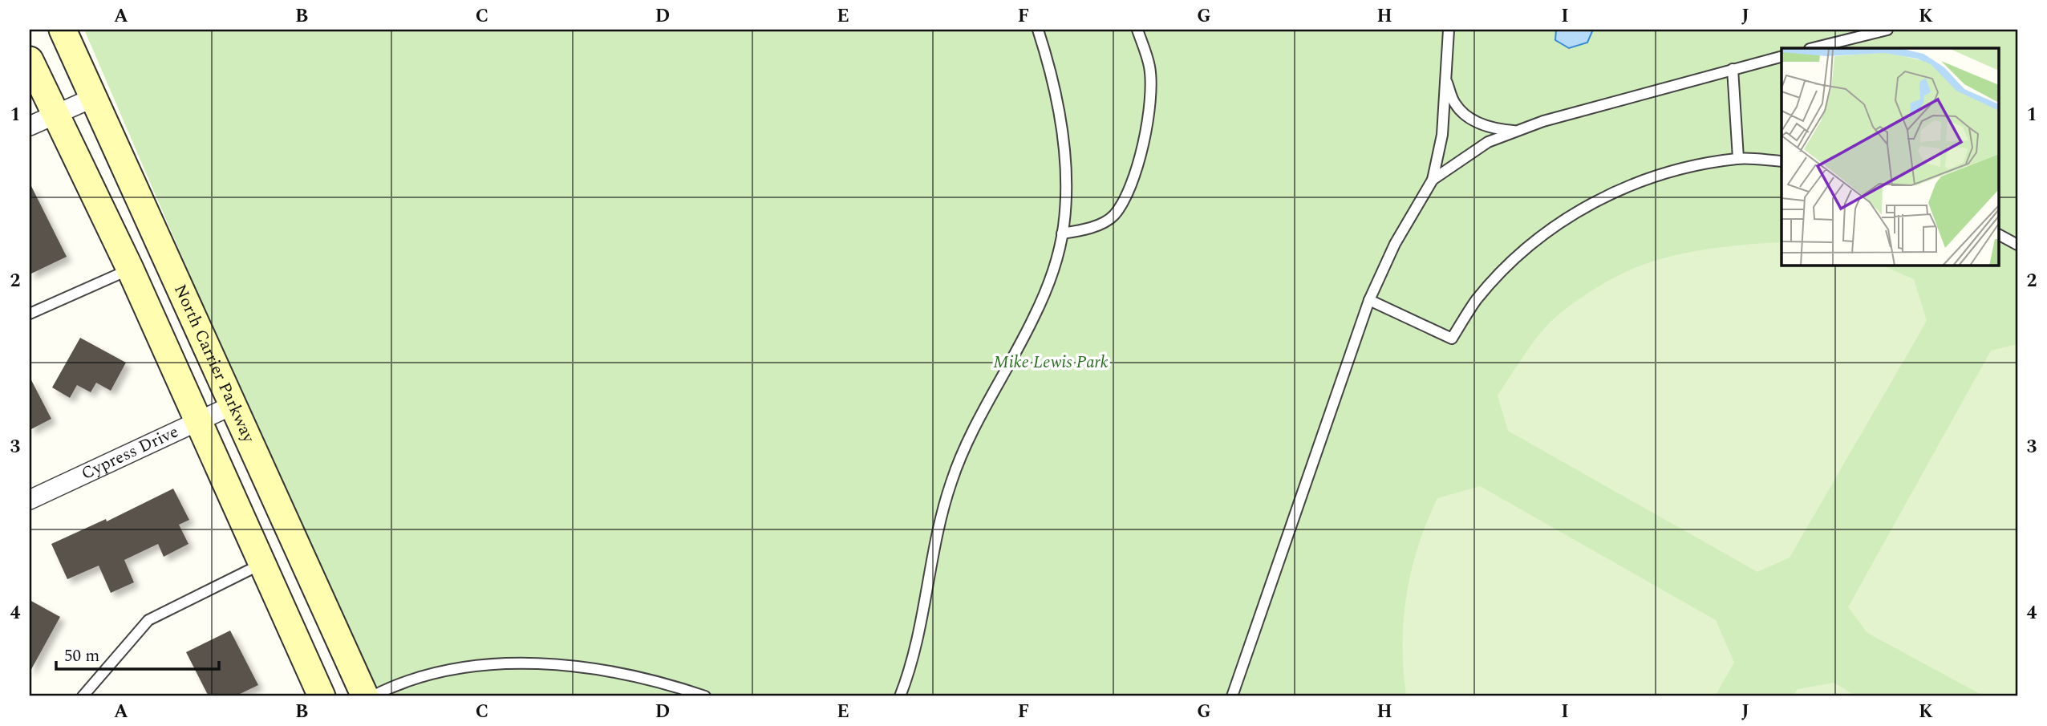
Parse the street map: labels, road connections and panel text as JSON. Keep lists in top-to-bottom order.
{
  "streets": {
    "main road": ["North Carrier Parkway"],
    "street": ["Cypress Drive"]
  },
  "crossings": [
    ["North Carrier Parkway", "Cypress Drive"]
  ],
  "parks": ["Mike Lewis Park"],
  "scale_bar": "50 m",
  "grid": {
    "columns": [
      "A",
      "B",
      "C",
      "D",
      "E",
      "F",
      "G",
      "H",
      "I",
      "J",
      "K"
    ],
    "rows": [
      "1",
      "2",
      "3",
      "4"
    ]
  }
}
